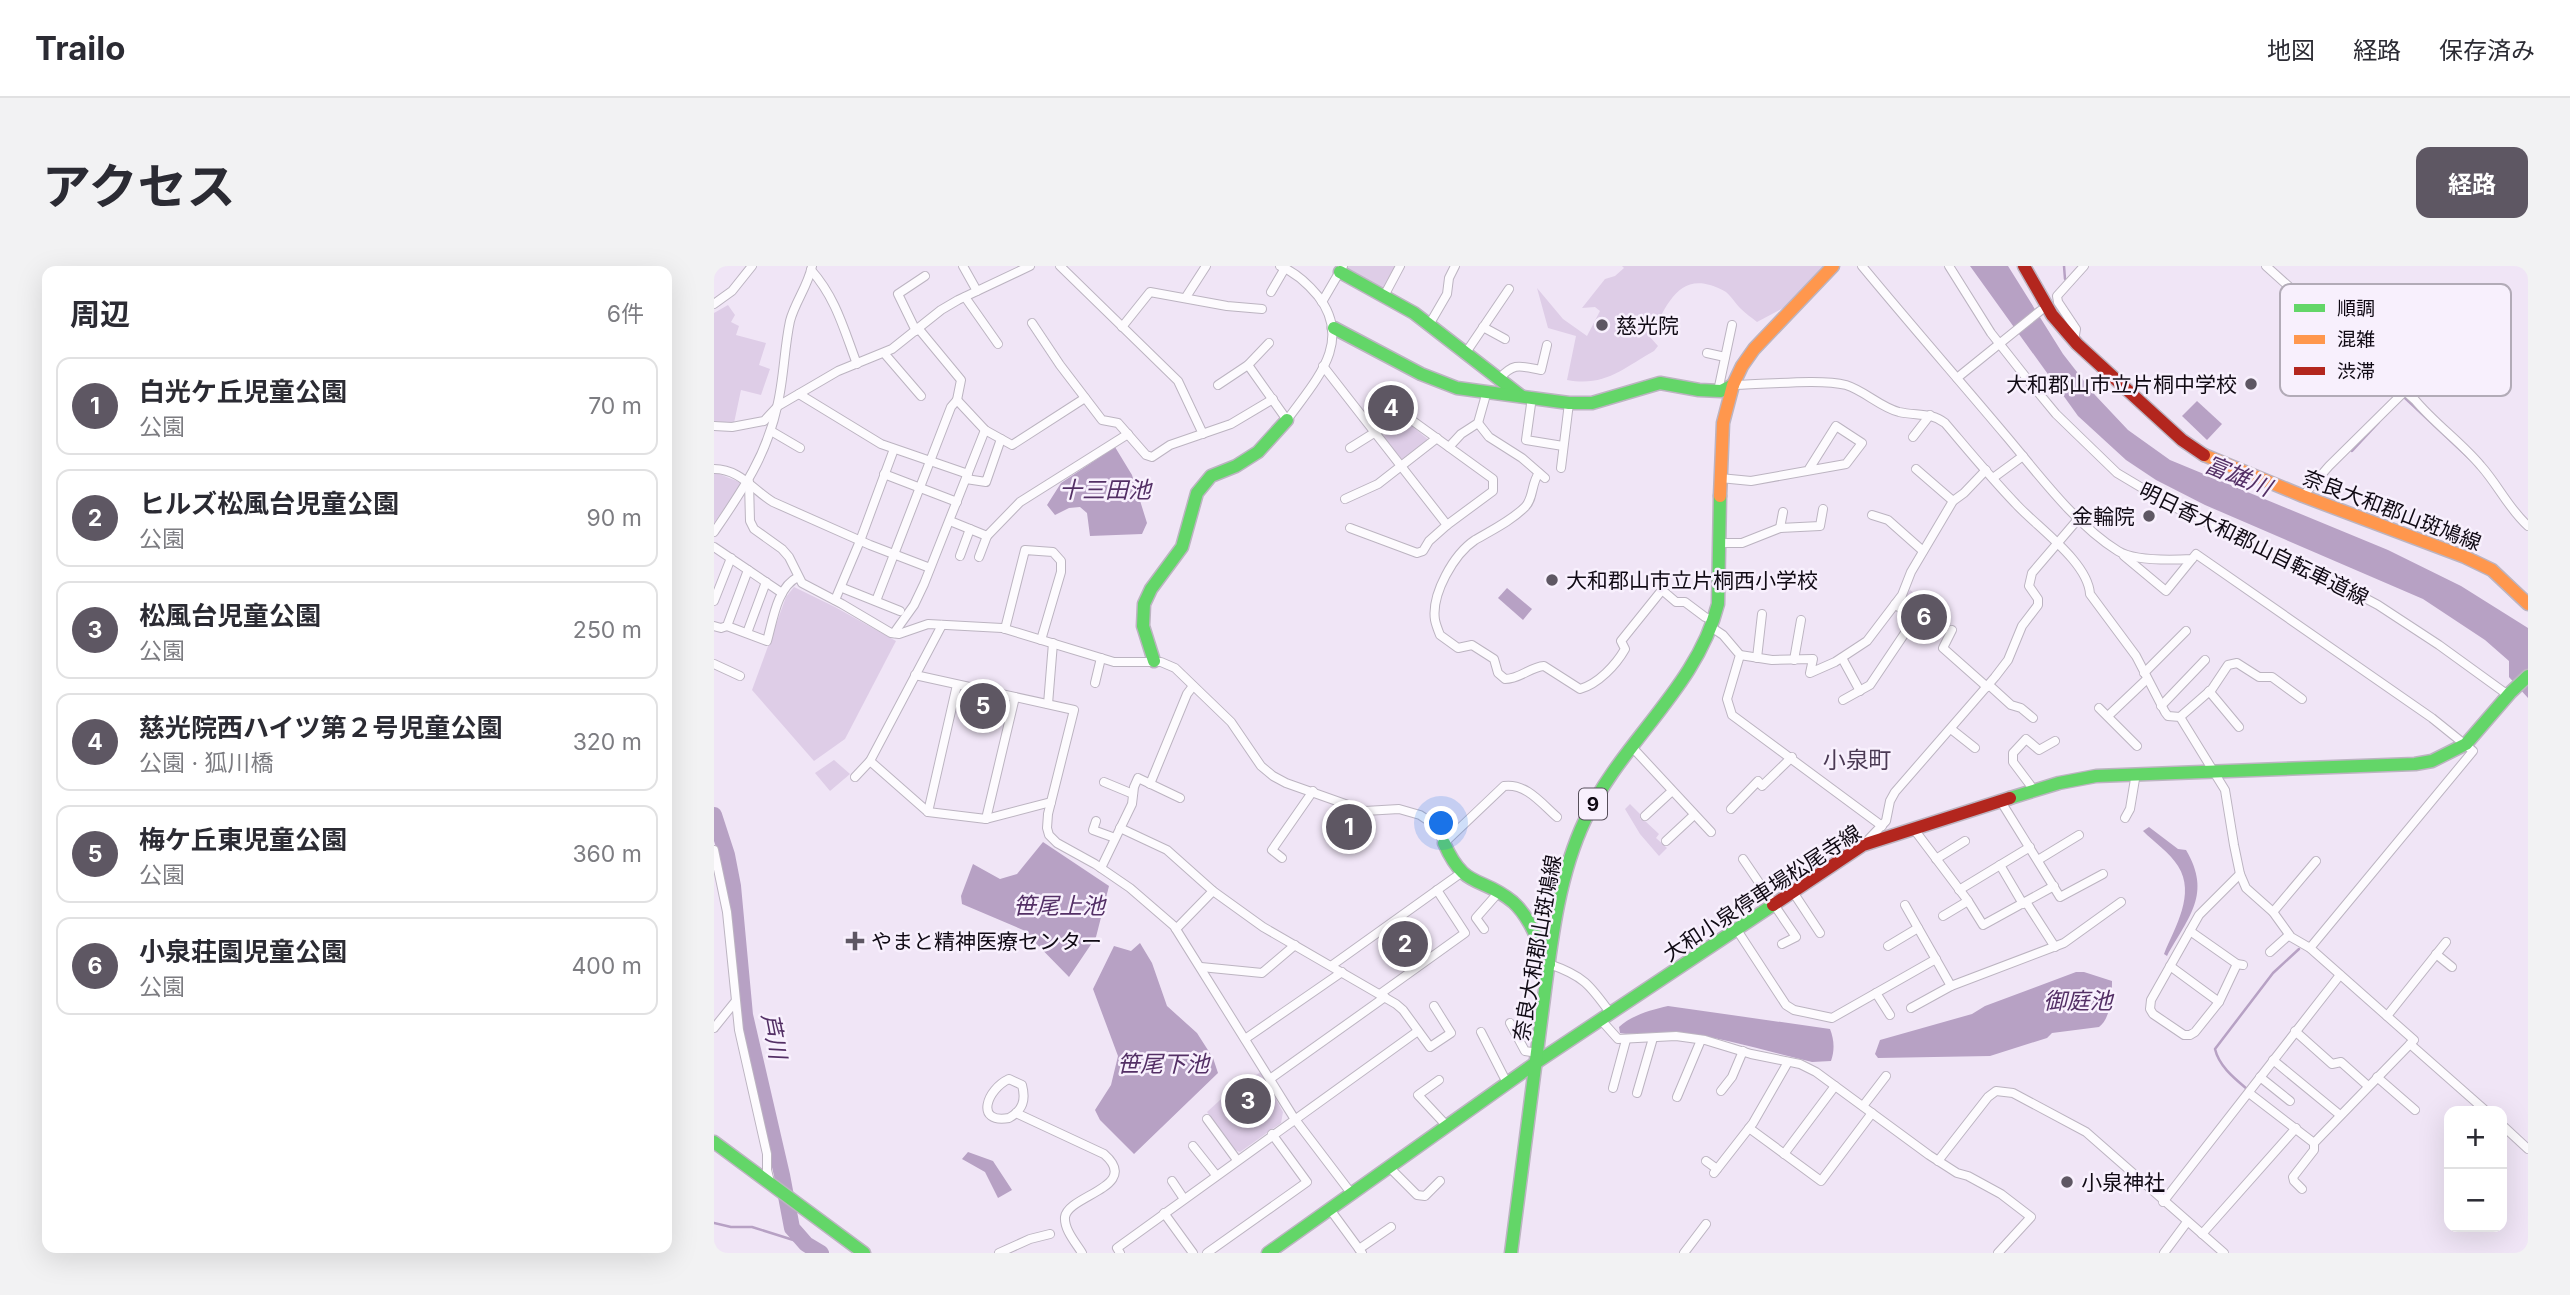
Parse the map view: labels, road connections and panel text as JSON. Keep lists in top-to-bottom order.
{
  "streets": {
    "main road": ["奈良大和郡山斑鳩線", "9", "大和小泉停車場松尾寺線"],
    "street": ["明日香大和郡山自転車道線"]
  },
  "crossings": [
    ["奈良大和郡山斑鳩線", "大和小泉停車場松尾寺線"],
    ["明日香大和郡山自転車道線", "大和小泉停車場松尾寺線"]
  ],
  "districts": ["小泉町"],
  "water": [
    "富雄川",
    "十三田池",
    "笹尾上池",
    "御庭池",
    "芦川",
    "笹尾下池"
  ],
  "places": {
    "other": [
      "慈光院",
      "大和郡山市立片桐中学校",
      "金輪院",
      "大和郡山市立片桐西小学校",
      "小泉神社"
    ],
    "health": ["やまと精神医療センター"]
  },
  "legend": ["順調", "混雑", "渋滞"],
  "page": {
    "header": "Trailo",
    "nav": ["地図", "経路", "保存済み"],
    "title": "アクセス",
    "buttons": "経路",
    "heading": ["周辺", "6件"],
    "list": [
      {
        "mark": "1",
        "name": "白光ケ丘児童公園",
        "note": "公園",
        "value": "70 m"
      },
      {
        "mark": "2",
        "name": "ヒルズ松風台児童公園",
        "note": "公園",
        "value": "90 m"
      },
      {
        "mark": "3",
        "name": "松風台児童公園",
        "note": "公園",
        "value": "250 m"
      },
      {
        "mark": "4",
        "name": "慈光院西ハイツ第２号児童公園",
        "note": "公園 · 狐川橋",
        "value": "320 m"
      },
      {
        "mark": "5",
        "name": "梅ケ丘東児童公園",
        "note": "公園",
        "value": "360 m"
      },
      {
        "mark": "6",
        "name": "小泉荘園児童公園",
        "note": "公園",
        "value": "400 m"
      }
    ],
    "pins": [
      "4",
      "6",
      "5",
      "1",
      "2",
      "3"
    ],
    "map_buttons": ["+", "−"]
  }
}
